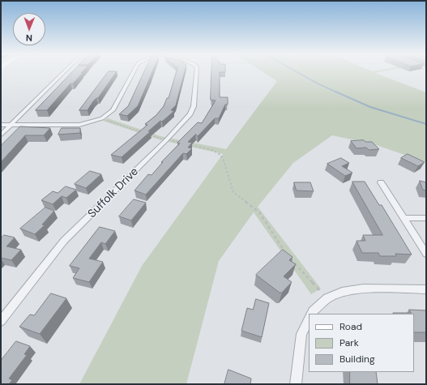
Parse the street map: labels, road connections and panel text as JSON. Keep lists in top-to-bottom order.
{
  "streets": {
    "street": ["Suffolk Drive"]
  },
  "legend": ["Road", "Park", "Building"],
  "north": "bottom"
}
